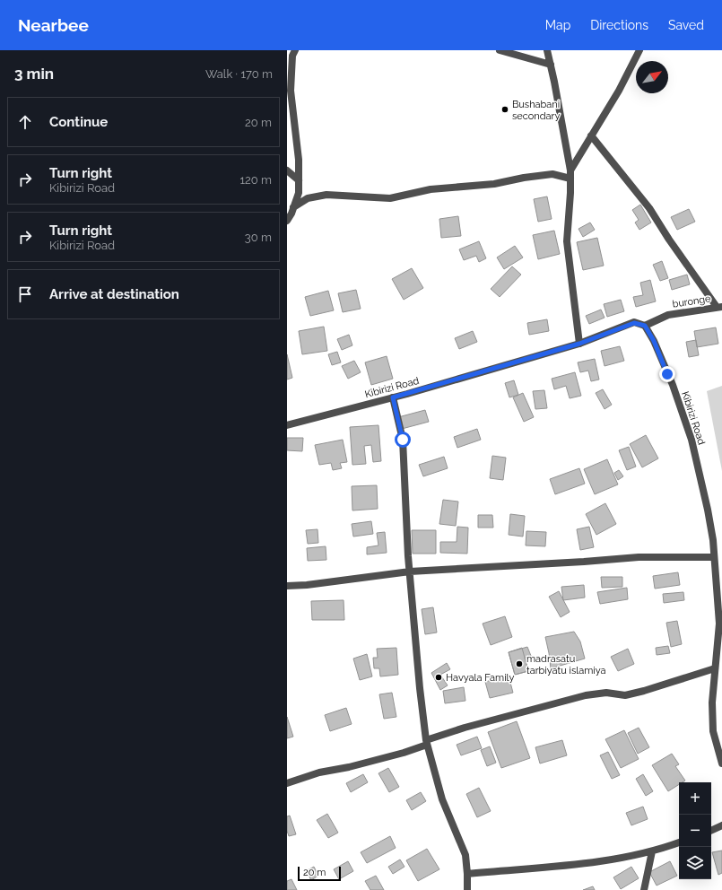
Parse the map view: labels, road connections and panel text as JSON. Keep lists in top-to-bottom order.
{
  "streets": {
    "street": ["buronge", "Kibirizi Road"]
  },
  "crossings": [
    ["buronge", "Kibirizi Road"]
  ],
  "places": ["Bushabani secondary", "madrasatu tarbiyatu islamiya", "Havyala Family"],
  "scale_bar": "20 m",
  "north": "top right",
  "page": {
    "header": "Nearbee",
    "nav": ["Map", "Directions", "Saved"],
    "heading": ["3 min", "Walk · 170 m"],
    "list": [
      ["Continue", "20 m"],
      ["Turn right", "Kibirizi Road", "120 m"],
      ["Turn right", "Kibirizi Road", "30 m"],
      "Arrive at destination"
    ],
    "map_buttons": ["+", "−"],
    "scale": "20 m"
  }
}
